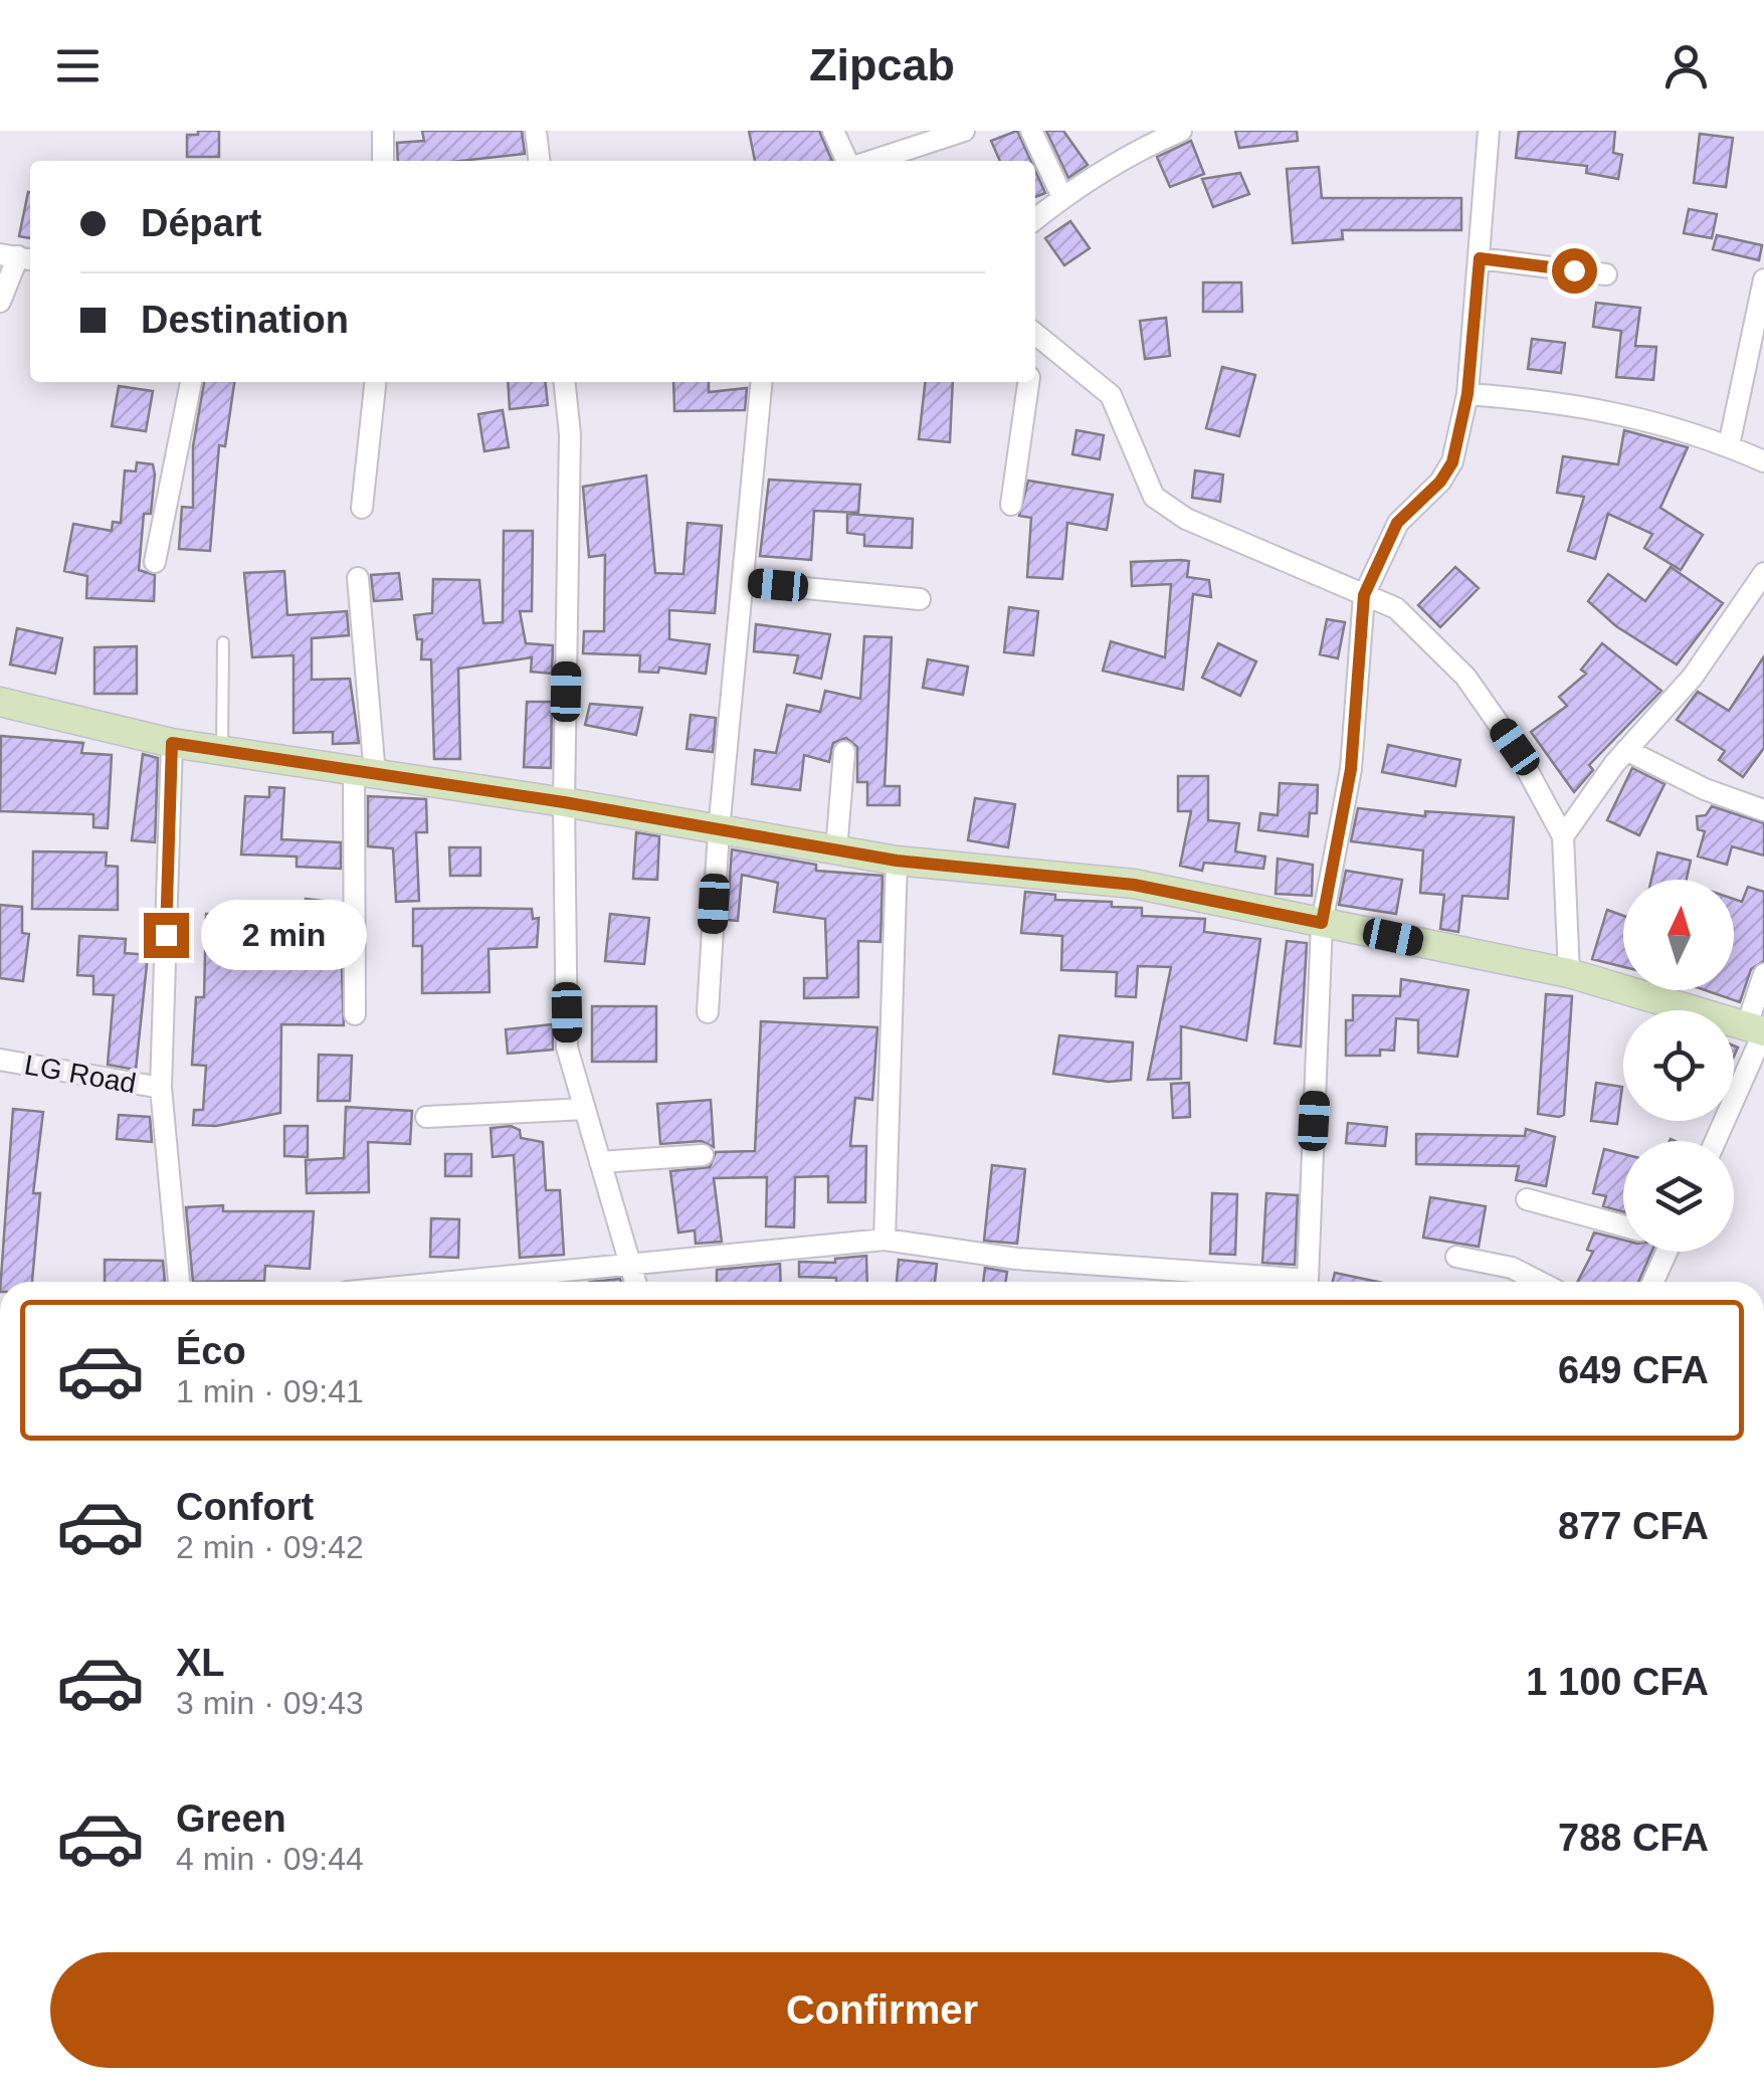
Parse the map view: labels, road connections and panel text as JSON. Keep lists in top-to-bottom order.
{
  "streets": {
    "street": ["LG Road"]
  },
  "north": "top",
  "page": {
    "header": "Zipcab",
    "banner": ["Départ", "Destination"],
    "bubble": "2 min",
    "list": [
      {
        "name": "Éco",
        "note": "1 min · 09:41",
        "value": "649 CFA"
      },
      {
        "name": "Confort",
        "note": "2 min · 09:42",
        "value": "877 CFA"
      },
      {
        "name": "XL",
        "note": "3 min · 09:43",
        "value": "1 100 CFA"
      },
      {
        "name": "Green",
        "note": "4 min · 09:44",
        "value": "788 CFA"
      }
    ],
    "buttons": "Confirmer"
  }
}
